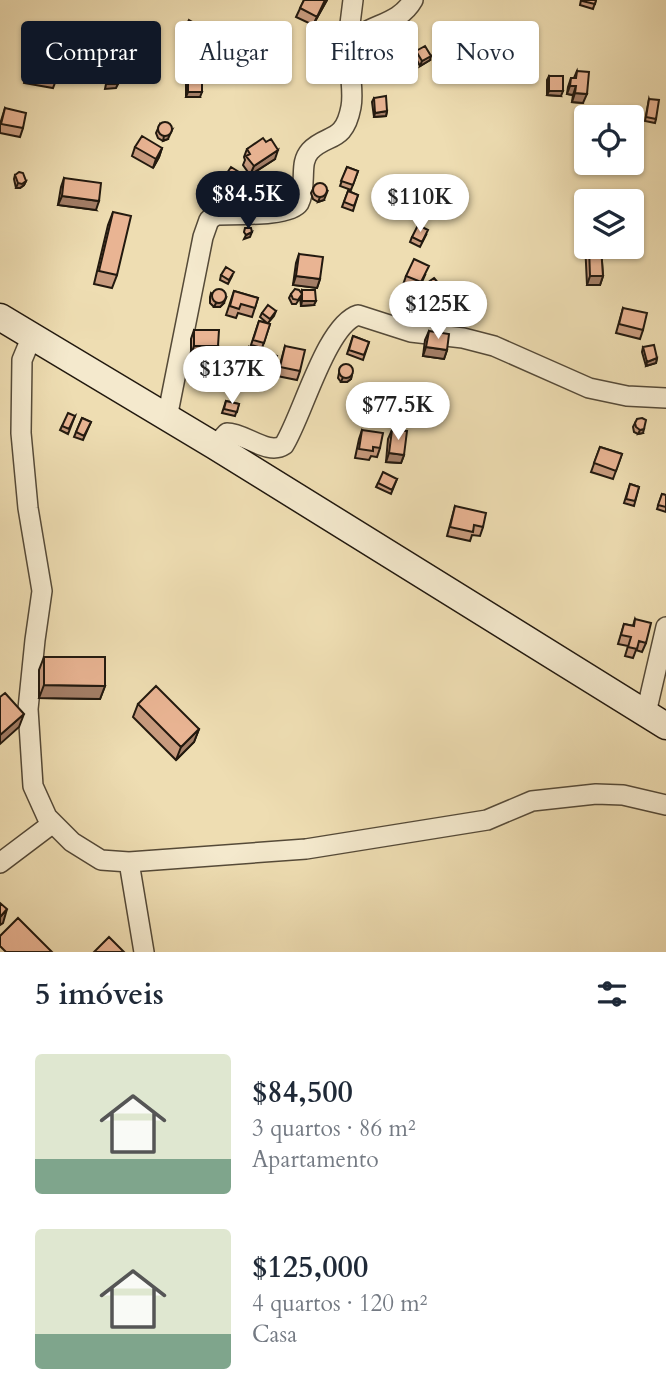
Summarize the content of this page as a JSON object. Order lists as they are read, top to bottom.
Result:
{
  "page": {
    "chip": [
      "Comprar",
      "Alugar",
      "Filtros",
      "Novo"
    ],
    "price": [
      "$84.5K",
      "$110K",
      "$125K",
      "$137K",
      "$77.5K"
    ],
    "heading": "5 imóveis",
    "list": [
      {
        "name": "$84,500",
        "note": "3 quartos · 86 m² · Apartamento"
      },
      {
        "name": "$125,000",
        "note": "4 quartos · 120 m² · Casa"
      }
    ]
  }
}
